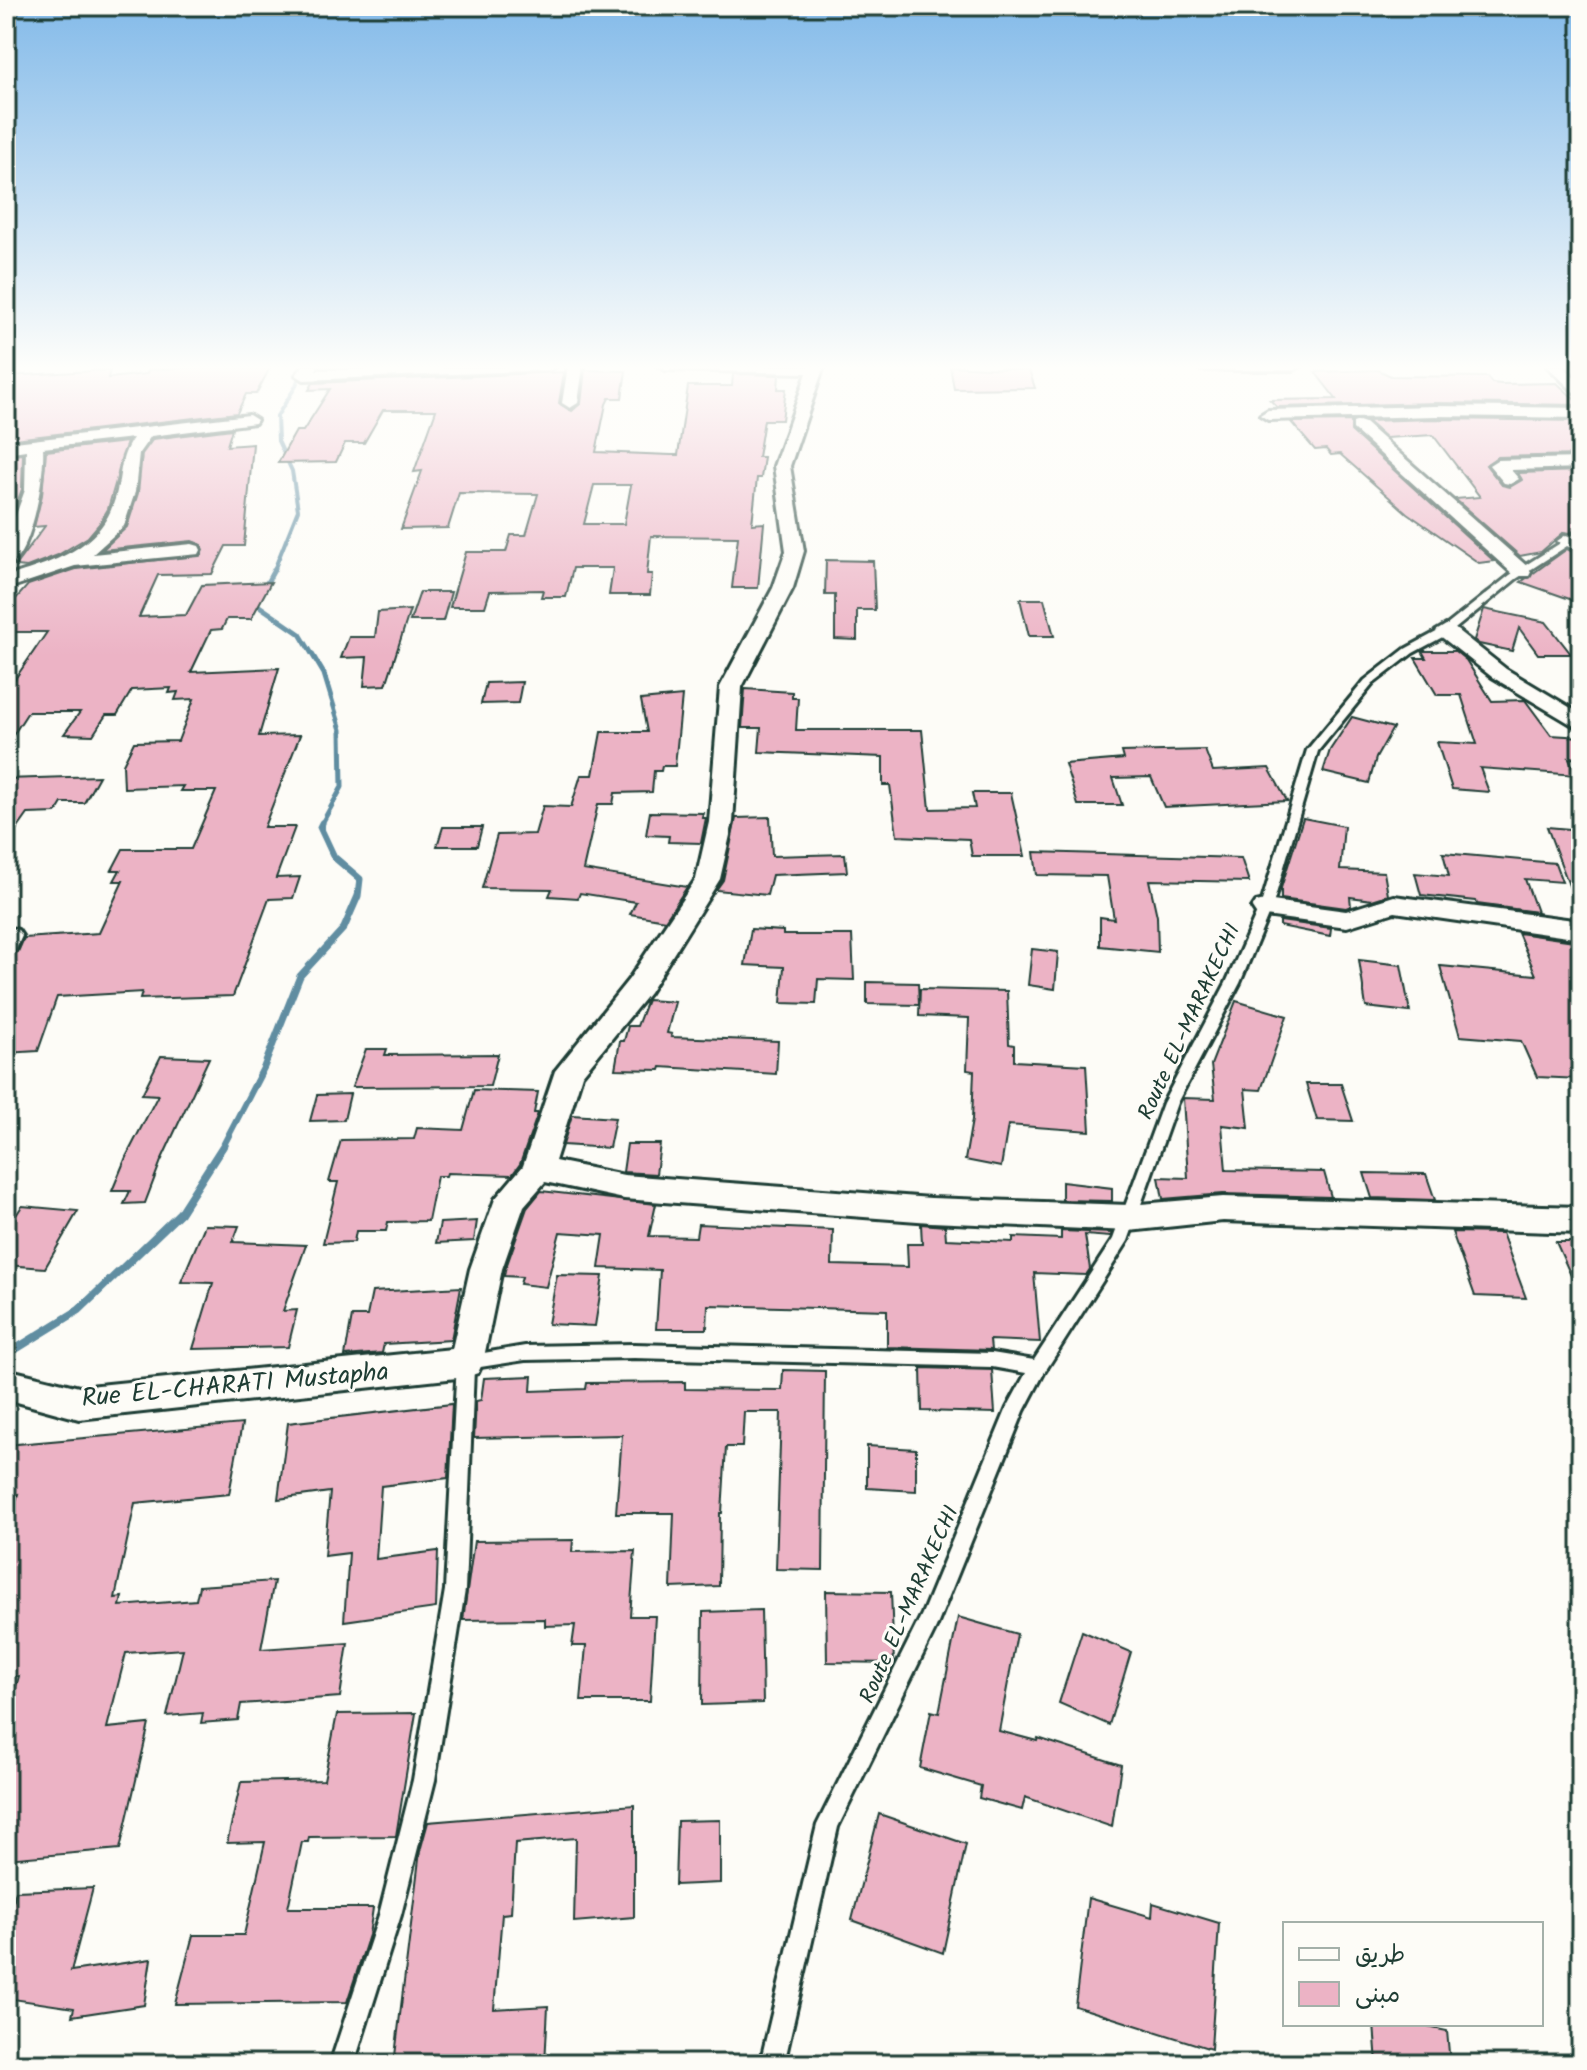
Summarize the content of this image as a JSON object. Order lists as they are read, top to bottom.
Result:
{
  "streets": {
    "street": ["Rue EL-CHARATI Mustapha"],
    "lane": ["Route EL-MARAKECHI"]
  },
  "legend": ["طريق", "مبنى"]
}
